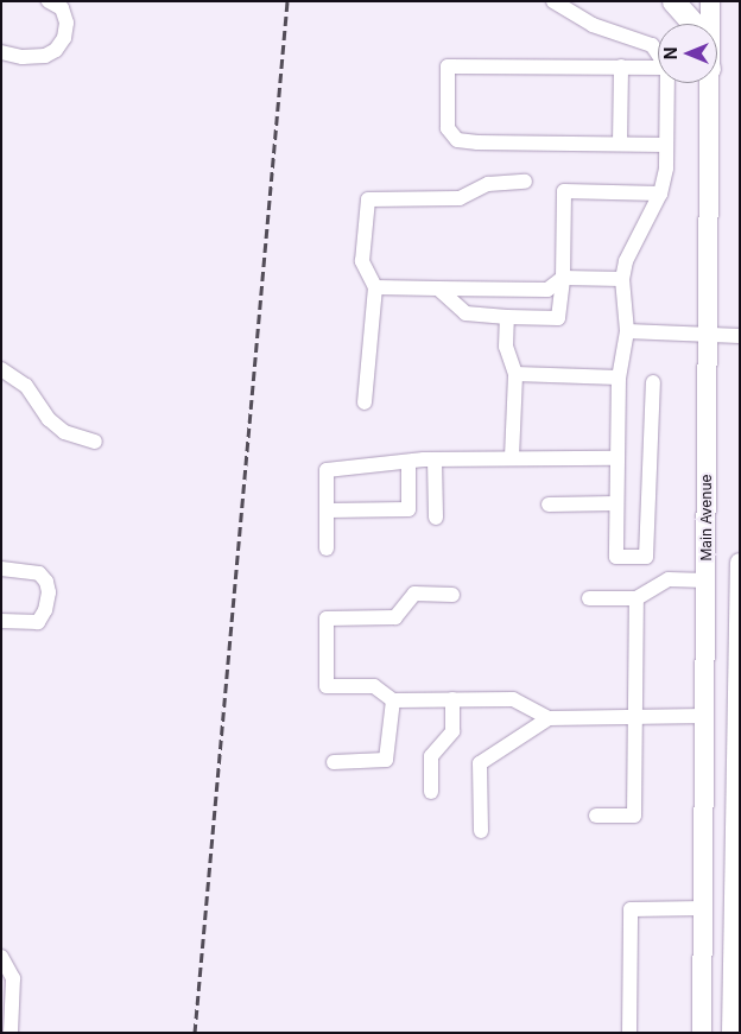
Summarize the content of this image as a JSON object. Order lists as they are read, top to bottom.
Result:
{
  "streets": {
    "main road": ["Main Avenue"]
  },
  "north": "left"
}
